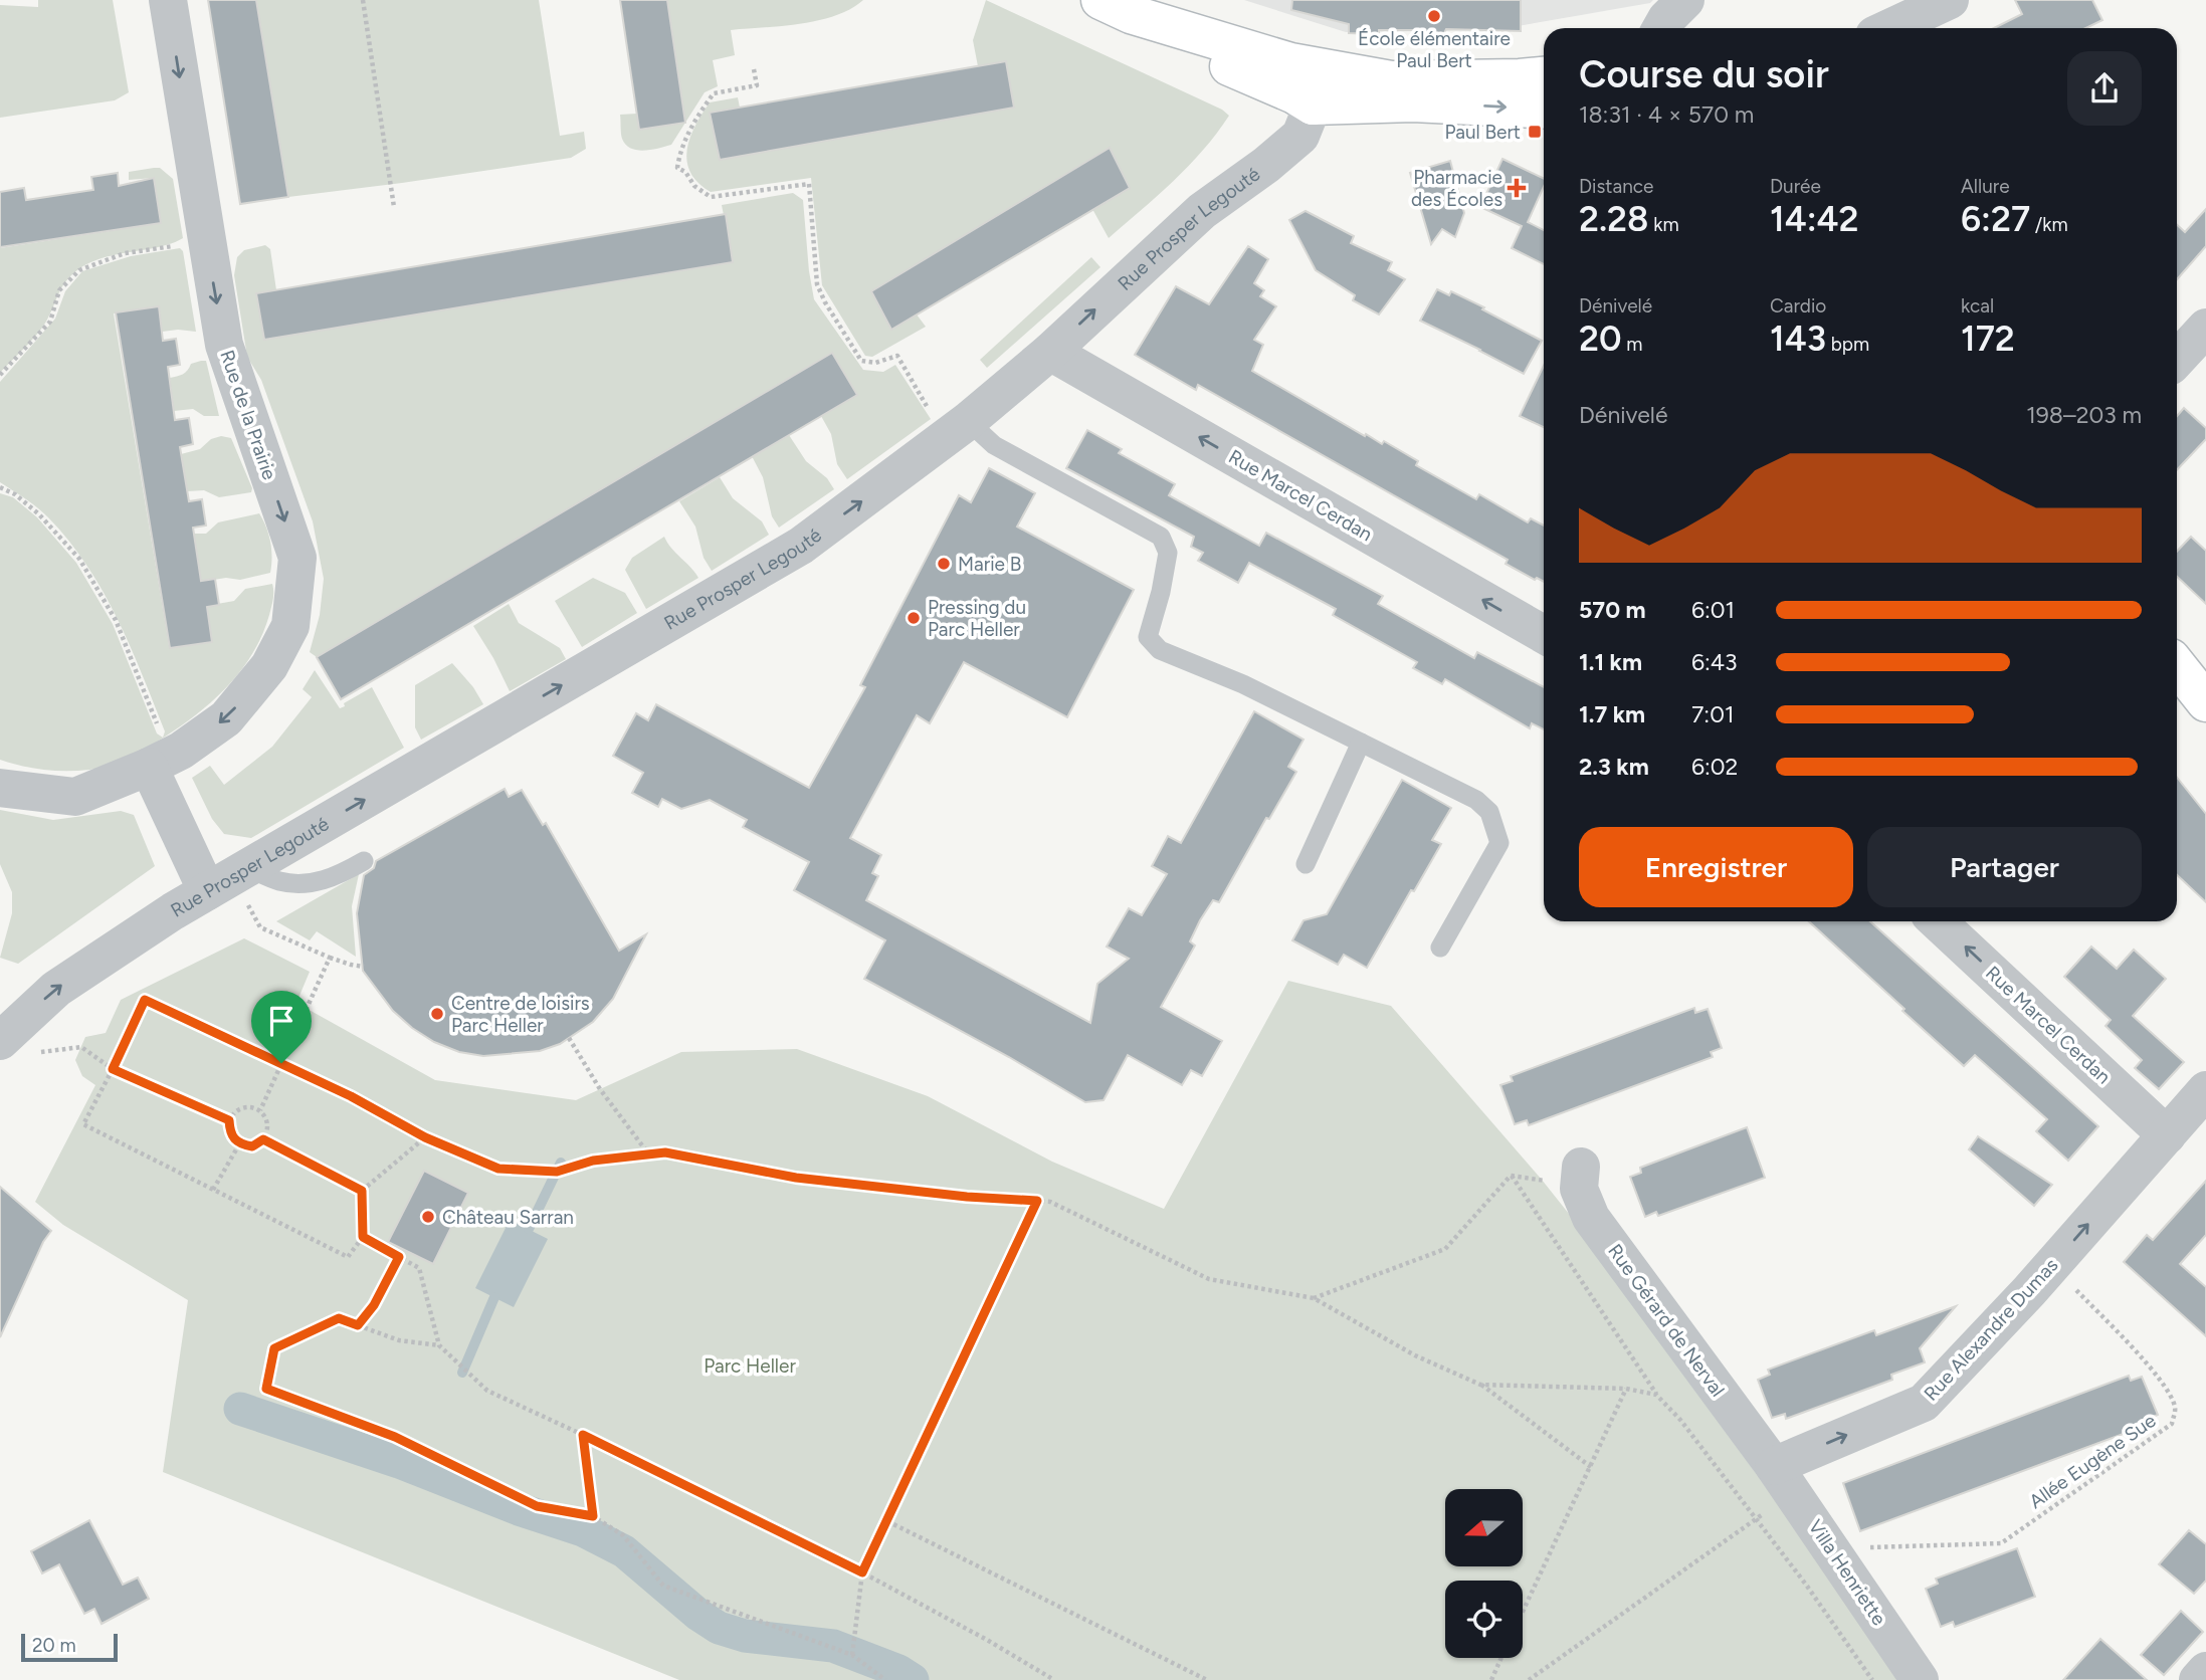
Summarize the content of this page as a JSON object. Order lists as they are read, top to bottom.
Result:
{
  "streets": {
    "street": [
      "Rue Prosper Legouté",
      "Rue de la Prairie",
      "Rue Marcel Cerdan",
      "Rue Gérard de Nerval",
      "Rue Alexandre Dumas",
      "Villa Henriette"
    ],
    "path": ["Allée Eugène Sue"]
  },
  "crossings": [
    ["Rue Prosper Legouté", "Rue Marcel Cerdan"],
    ["Rue Marcel Cerdan", "Rue Alexandre Dumas"],
    ["Rue Gérard de Nerval", "Rue Alexandre Dumas"],
    ["Rue Gérard de Nerval", "Villa Henriette"],
    ["Rue Alexandre Dumas", "Allée Eugène Sue"],
    ["Rue Alexandre Dumas", "Villa Henriette"],
    ["Allée Eugène Sue", "Villa Henriette"]
  ],
  "one_way": [
    "Rue Prosper Legouté",
    "Rue de la Prairie",
    "Rue Marcel Cerdan",
    "Rue Alexandre Dumas"
  ],
  "parks": ["Parc Heller"],
  "places": {
    "other": [
      "École élémentaire Paul Bert",
      "Marie B",
      "Pressing du Parc Heller",
      "Centre de loisirs Parc Heller",
      "Château Sarran"
    ],
    "transit": ["Paul Bert"],
    "health": ["Pharmacie des Écoles"]
  },
  "scale_bar": "20 m",
  "north": "left",
  "page": {
    "heading": ["Course du soir", "18:31 · 4 × 570 m"],
    "stats": [
      ["Distance", "2.28 km"],
      ["Durée", "14:42"],
      ["Allure", "6:27 /km"],
      ["Dénivelé", "20 m"],
      ["Cardio", "143 bpm"],
      ["kcal", "172"]
    ],
    "chart": ["Dénivelé", "198–203 m"],
    "list": [
      {
        "name": "570 m",
        "note": "6:01"
      },
      {
        "name": "1.1 km",
        "note": "6:43"
      },
      {
        "name": "1.7 km",
        "note": "7:01"
      },
      {
        "name": "2.3 km",
        "note": "6:02"
      }
    ],
    "buttons": ["Enregistrer", "Partager"],
    "scale": "20 m"
  }
}
